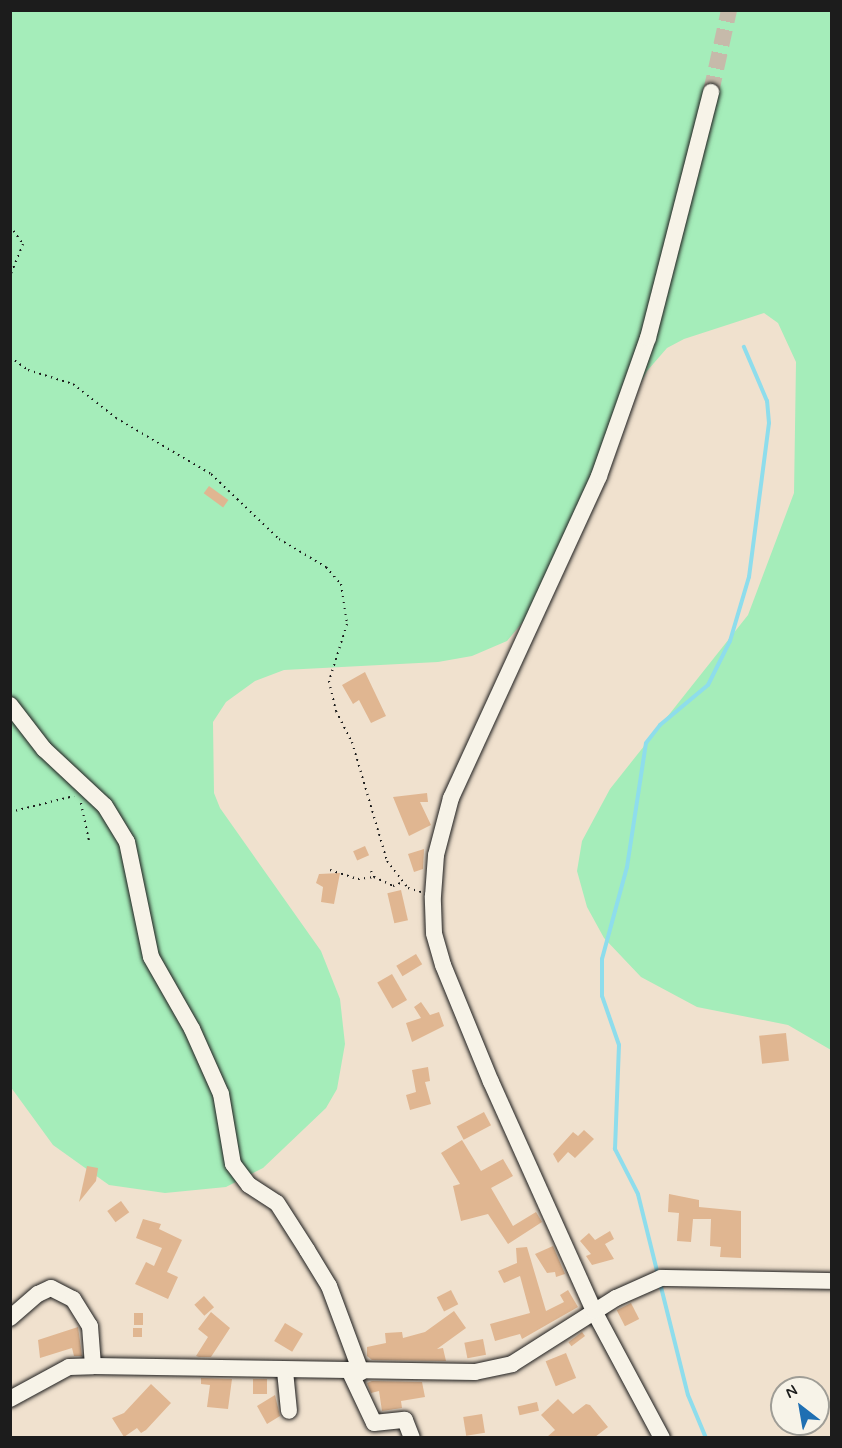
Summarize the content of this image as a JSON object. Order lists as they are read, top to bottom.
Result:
{
  "north": "top left"
}
